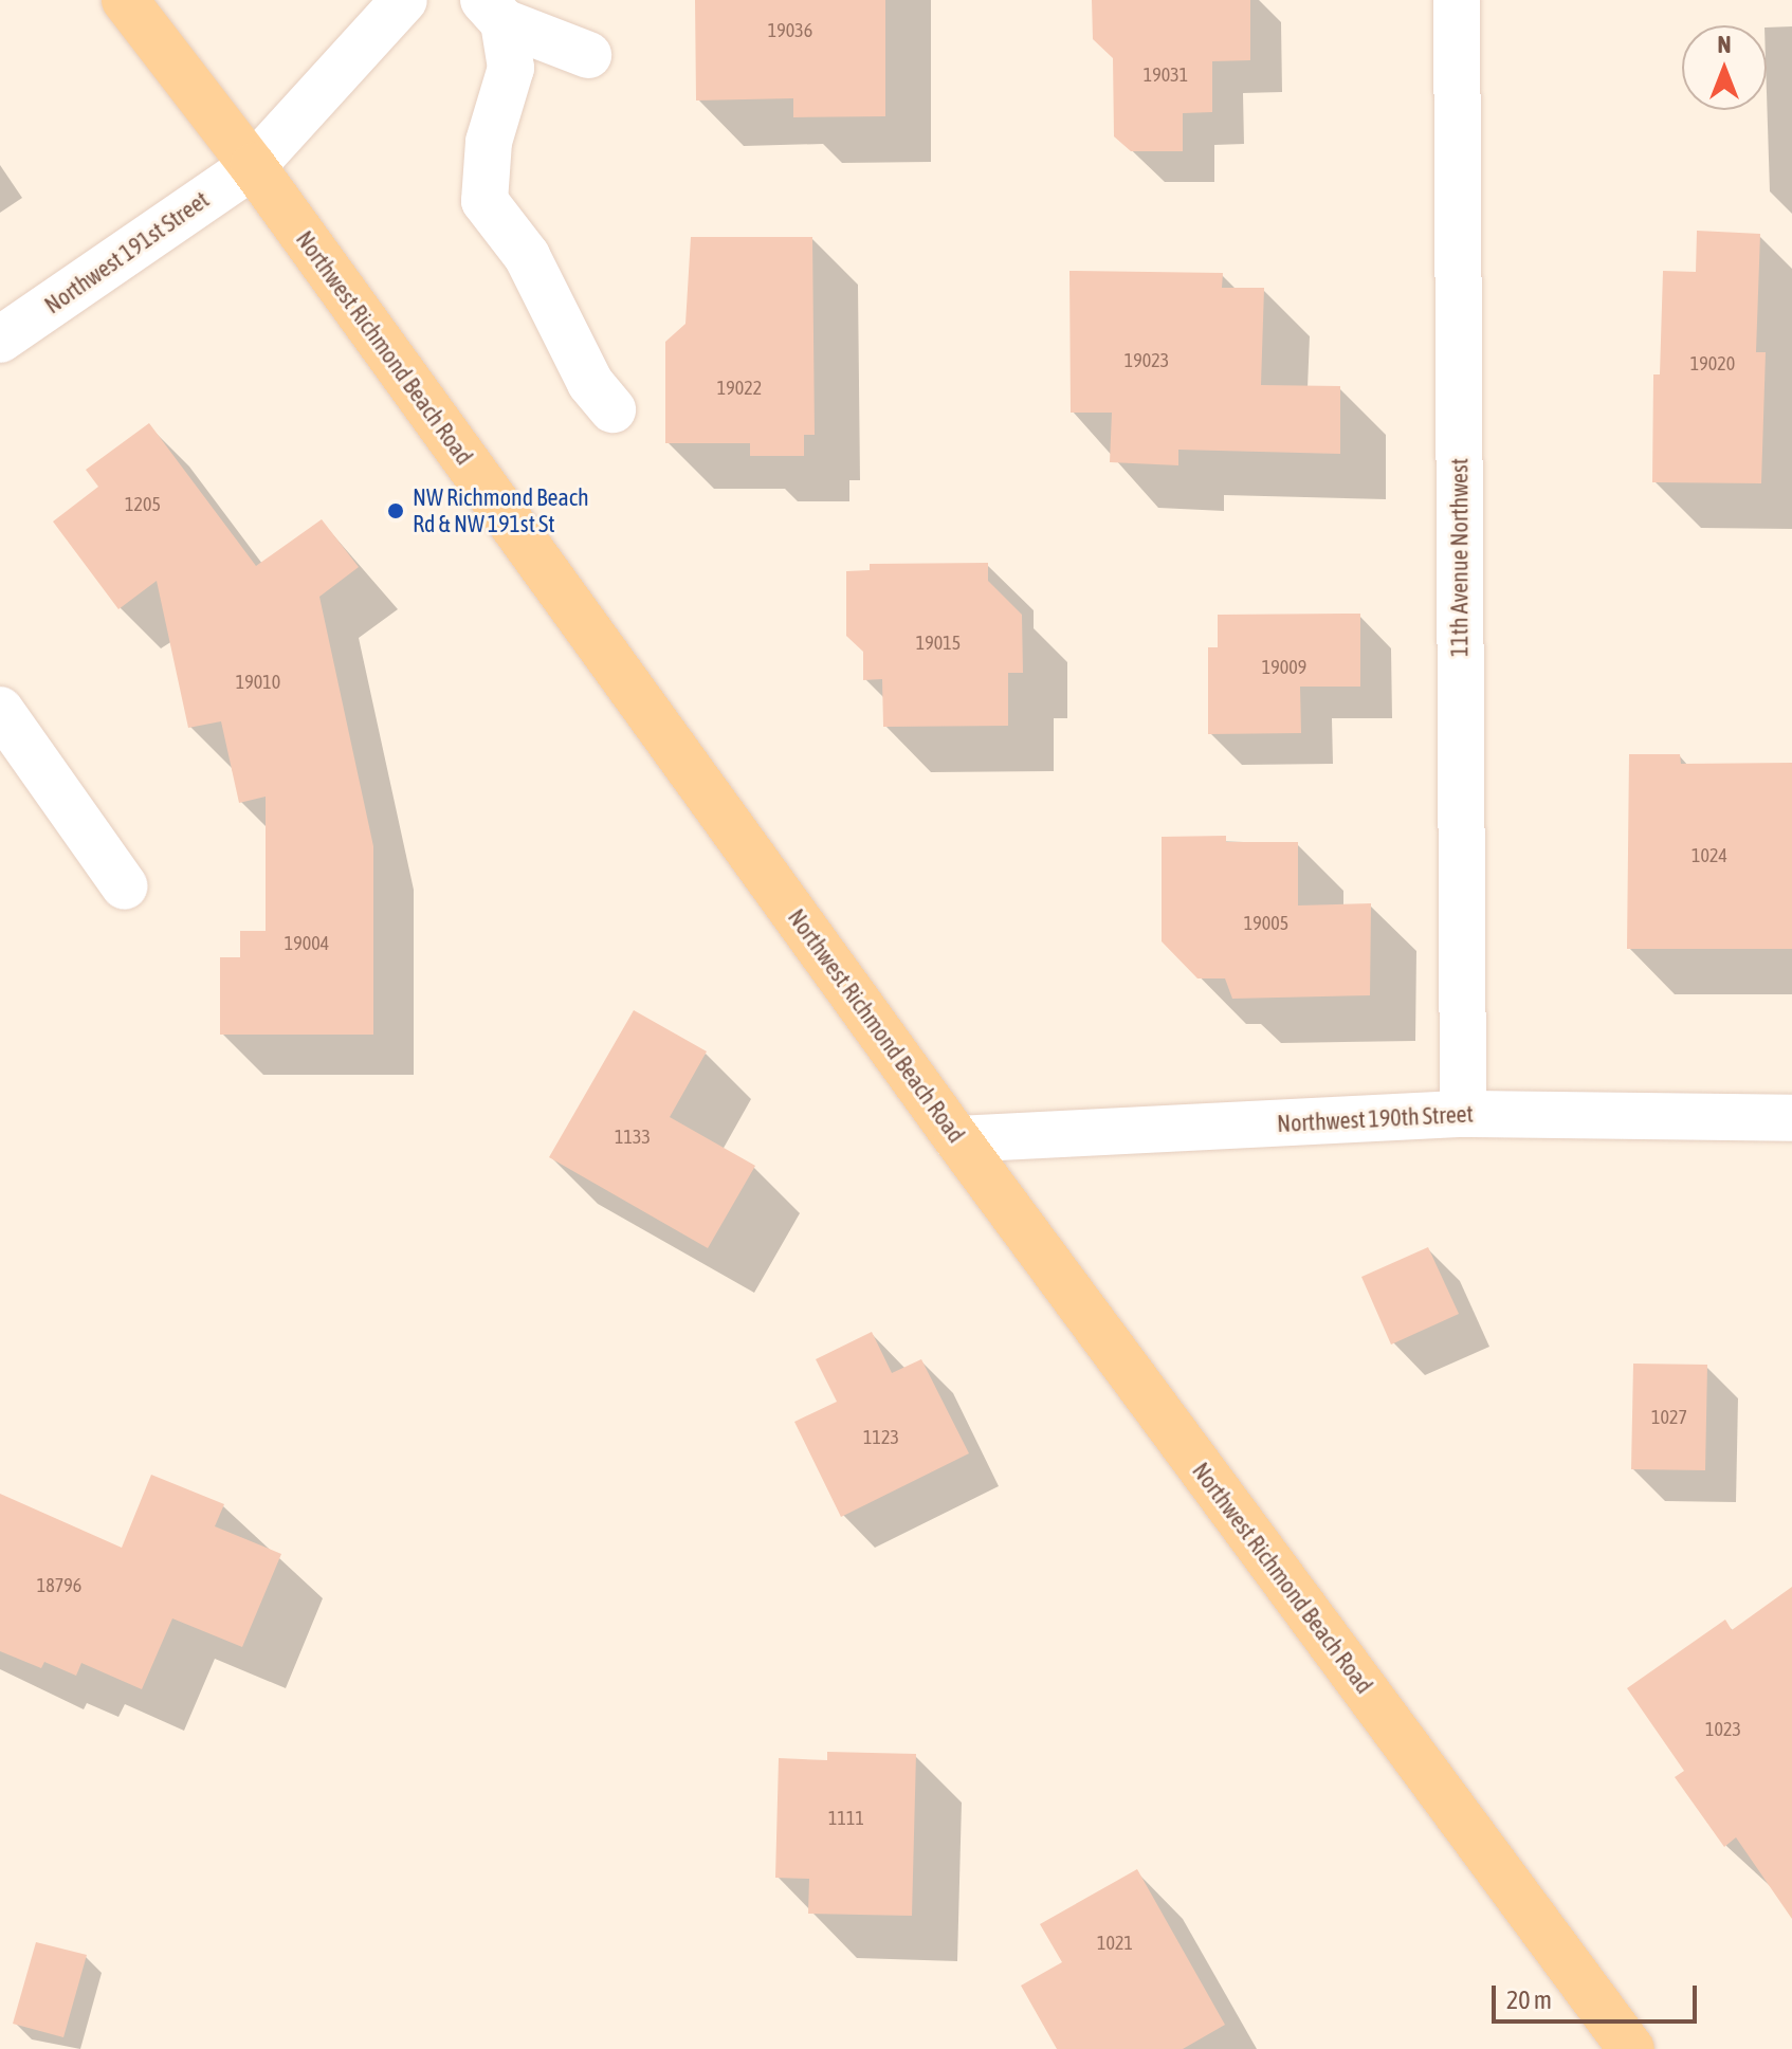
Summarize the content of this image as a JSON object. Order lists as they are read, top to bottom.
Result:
{
  "streets": {
    "main road": ["Northwest Richmond Beach Road"],
    "street": ["Northwest 191st Street", "11th Avenue Northwest", "Northwest 190th Street"]
  },
  "crossings": [
    ["Northwest 191st Street", "Northwest Richmond Beach Road"],
    ["Northwest Richmond Beach Road", "Northwest 190th Street"],
    ["11th Avenue Northwest", "Northwest 190th Street"]
  ],
  "places": ["NW Richmond Beach Rd & NW 191st St"],
  "house_numbers": [
    "19036",
    "19031",
    "19023",
    "19020",
    "19022",
    "1205",
    "19015",
    "19009",
    "19010",
    "1024",
    "19005",
    "19004",
    "1133",
    "1027",
    "1123",
    "18796",
    "1023",
    "1111",
    "1021"
  ],
  "scale_bar": "20 m",
  "north": "top"
}
